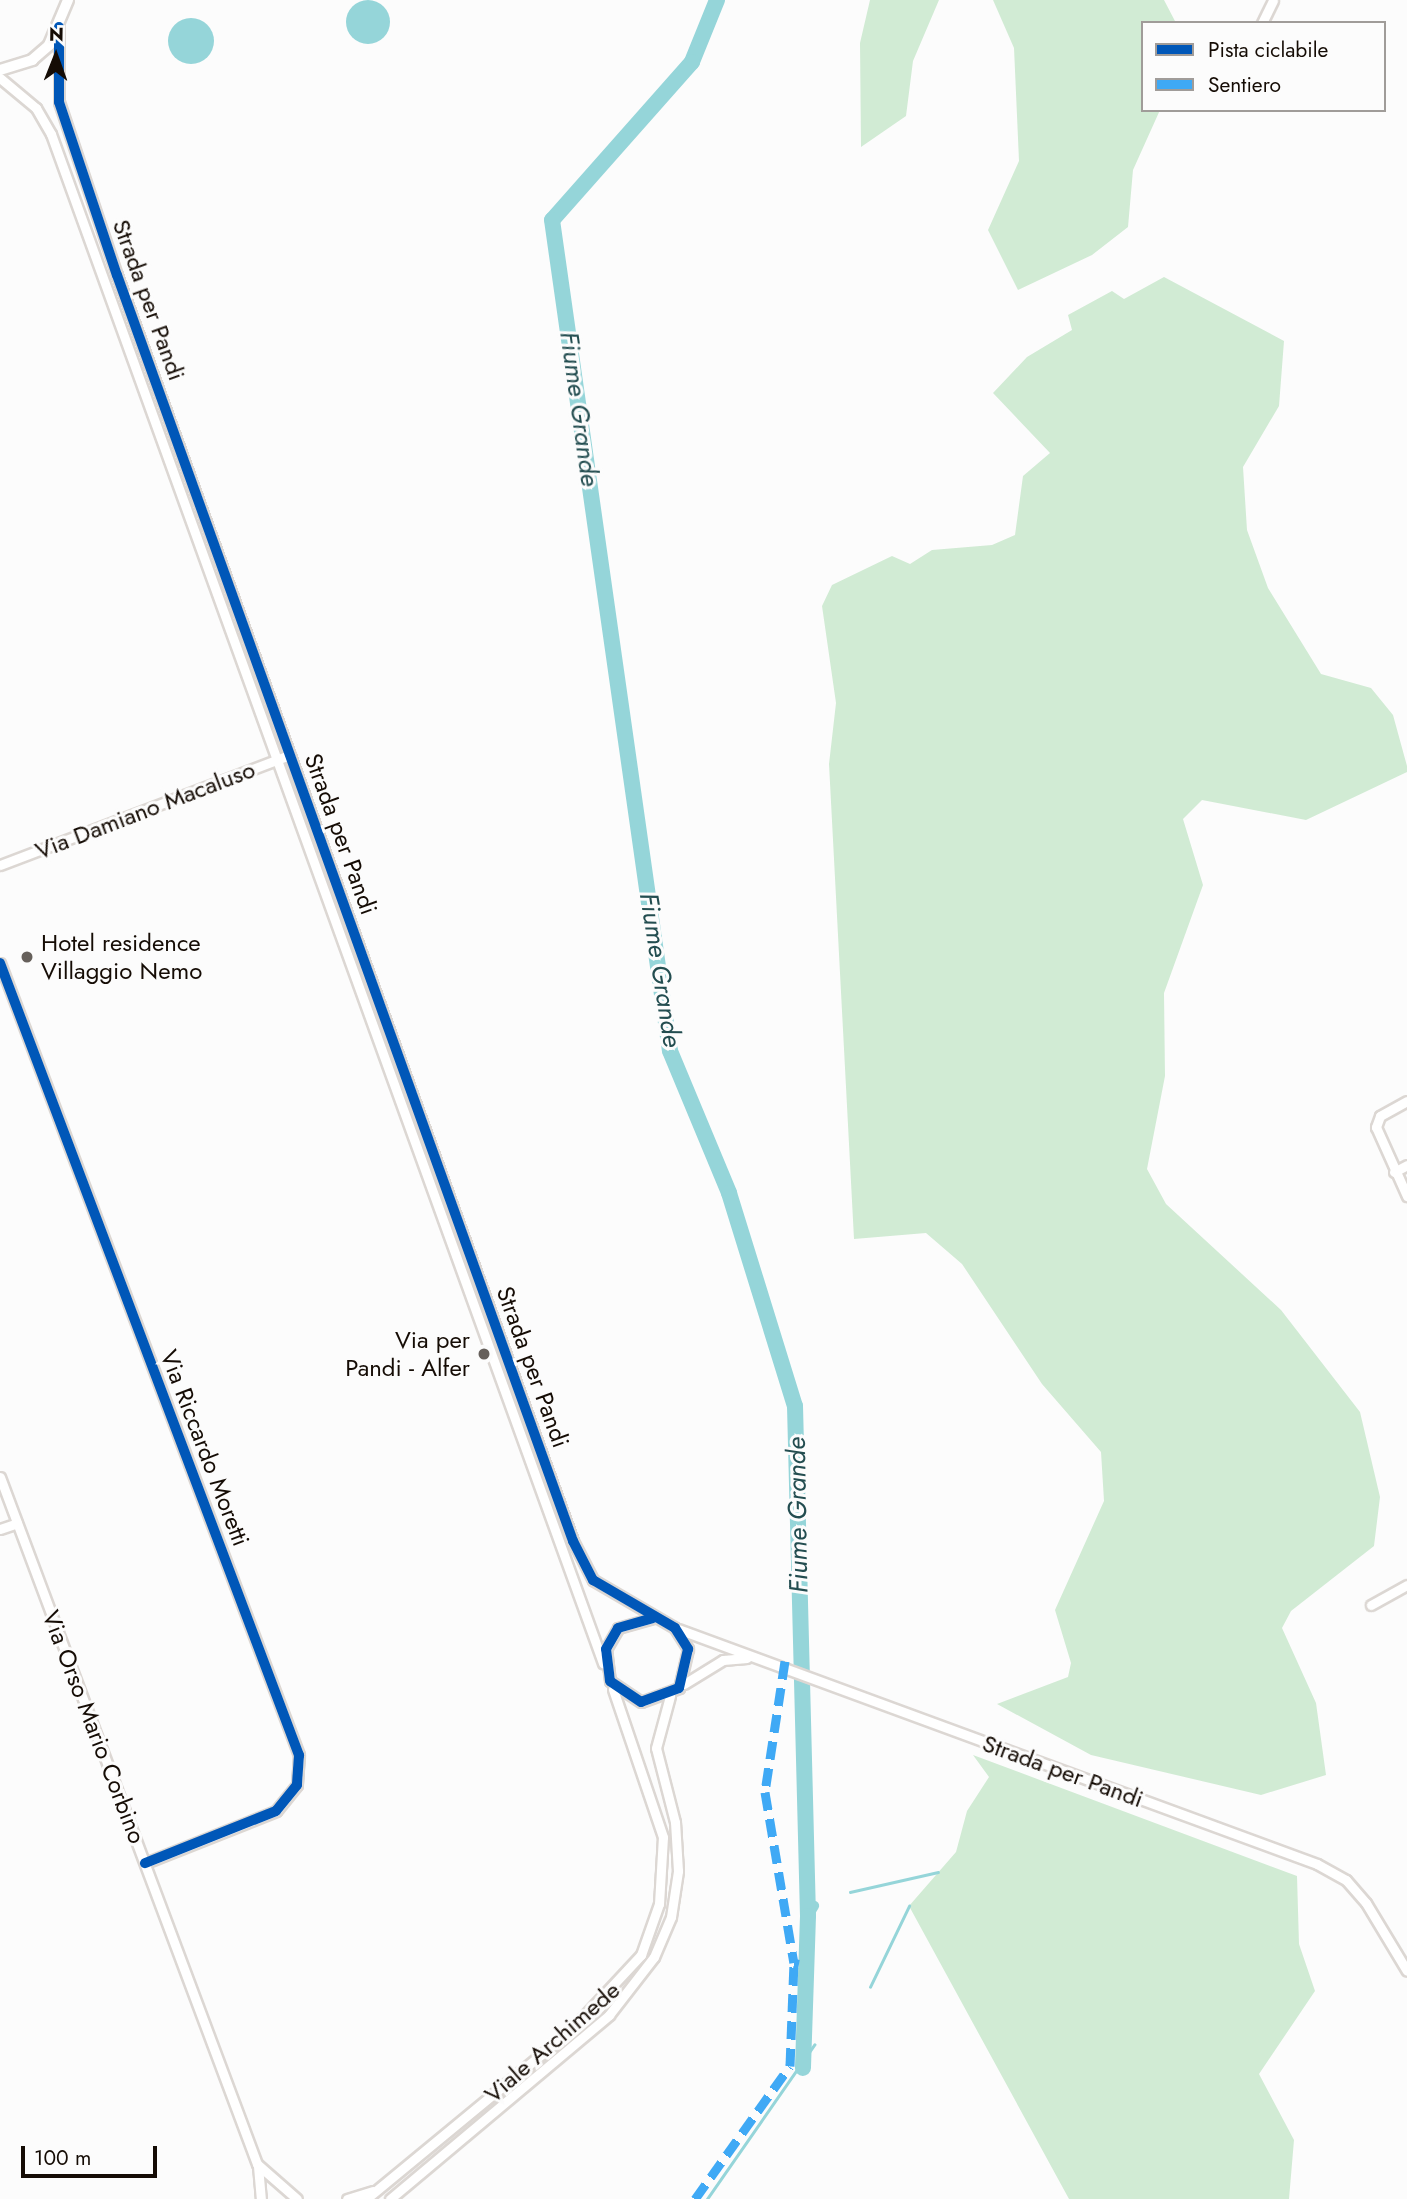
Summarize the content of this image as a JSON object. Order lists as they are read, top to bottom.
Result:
{
  "streets": {
    "street": [
      "Strada per Pandi",
      "Via Damiano Macaluso",
      "Via Riccardo Moretti",
      "Via Orso Mario Corbino",
      "Viale Archimede"
    ]
  },
  "crossings": [
    ["Strada per Pandi", "Via Damiano Macaluso"],
    ["Strada per Pandi", "Viale Archimede"],
    ["Via Riccardo Moretti", "Via Orso Mario Corbino"]
  ],
  "water": ["Fiume Grande"],
  "places": ["Hotel residence Villaggio Nemo", "Via per Pandi - Alfer"],
  "legend": ["Pista ciclabile", "Sentiero"],
  "scale_bar": "100 m",
  "north": "top"
}
